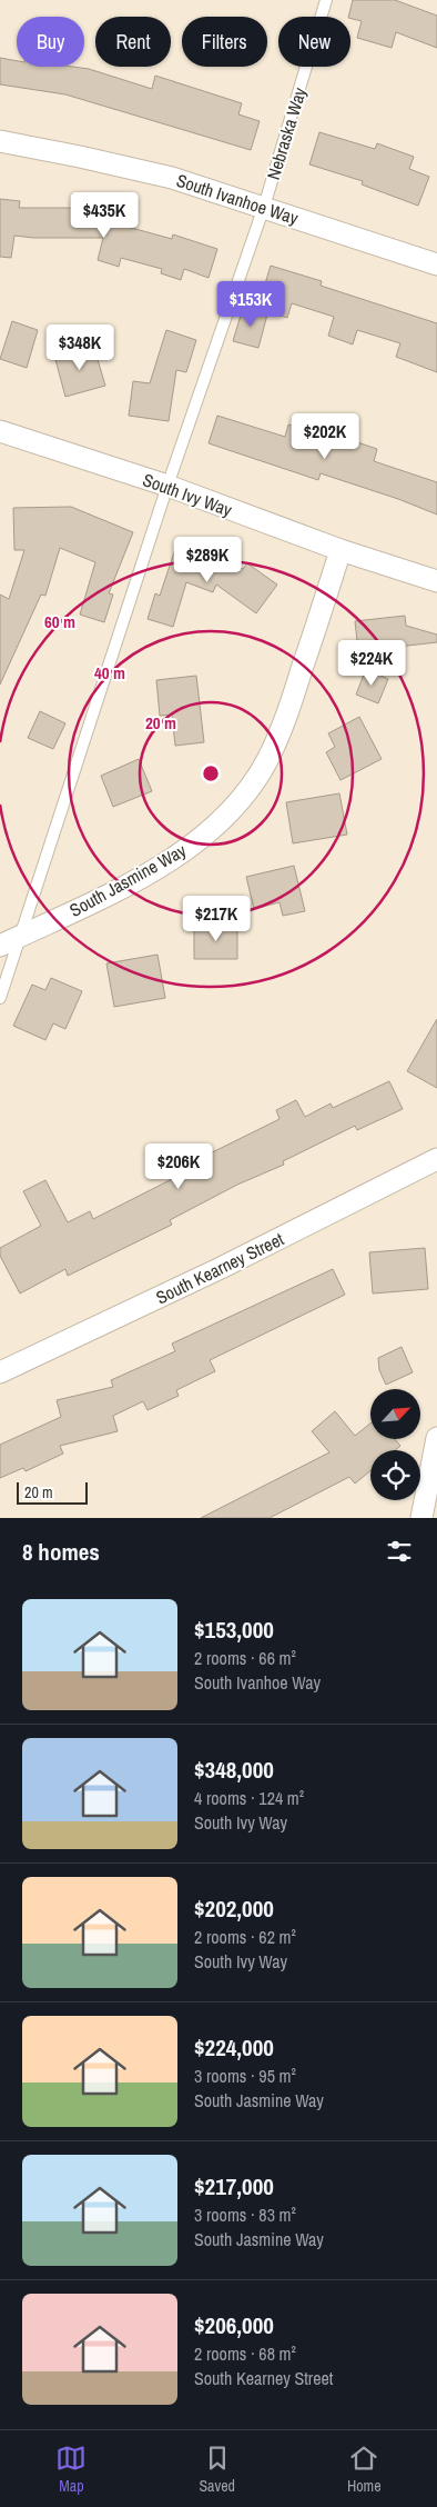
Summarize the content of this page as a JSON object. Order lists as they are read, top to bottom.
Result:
{
  "streets": {
    "street": [
      "South Ivanhoe Way",
      "South Ivy Way",
      "South Jasmine Way",
      "South Kearney Street"
    ],
    "lane": ["Nebraska Way"]
  },
  "crossings": [
    ["Nebraska Way", "South Ivanhoe Way"],
    ["Nebraska Way", "South Ivy Way"],
    ["Nebraska Way", "South Jasmine Way"],
    ["South Ivy Way", "South Jasmine Way"]
  ],
  "scale_bar": "20 m",
  "north": "top right",
  "page": {
    "chip": [
      "Buy",
      "Rent",
      "Filters",
      "New"
    ],
    "price": [
      "$435K",
      "$153K",
      "$348K",
      "$202K",
      "$289K",
      "$224K",
      "$217K",
      "$206K"
    ],
    "scale": "20 m",
    "heading": "8 homes",
    "list": [
      {
        "name": "$153,000",
        "note": "2 rooms · 66 m² · South Ivanhoe Way"
      },
      {
        "name": "$348,000",
        "note": "4 rooms · 124 m² · South Ivy Way"
      },
      {
        "name": "$202,000",
        "note": "2 rooms · 62 m² · South Ivy Way"
      },
      {
        "name": "$224,000",
        "note": "3 rooms · 95 m² · South Jasmine Way"
      },
      {
        "name": "$217,000",
        "note": "3 rooms · 83 m² · South Jasmine Way"
      },
      {
        "name": "$206,000",
        "note": "2 rooms · 68 m² · South Kearney Street"
      }
    ],
    "tabs": ["Map", "Saved", "Home"]
  },
  "rings": ["60 m", "40 m", "20 m"]
}
